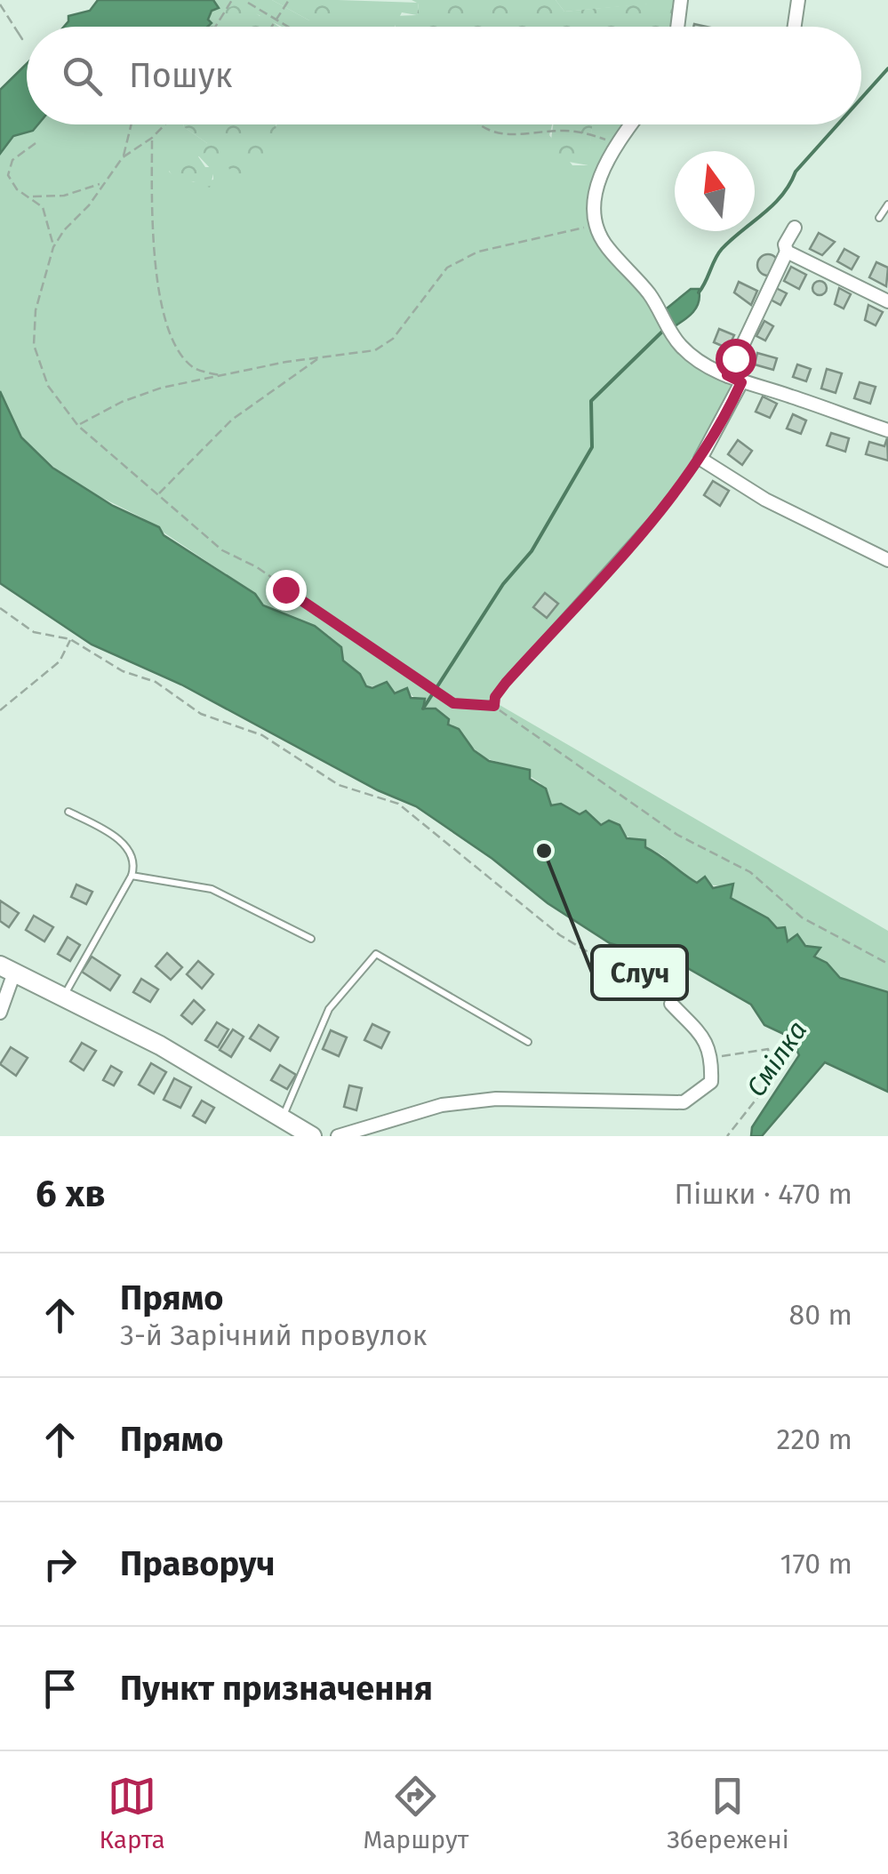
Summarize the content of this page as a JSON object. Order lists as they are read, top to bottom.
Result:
{
  "water": ["Смілка"],
  "places": ["Случ"],
  "north": "top",
  "page": {
    "search": "Пошук",
    "heading": ["6 хв", "Пішки · 470 m"],
    "list": [
      ["Прямо", "3-й Зарічний провулок", "80 m"],
      ["Прямо", "220 m"],
      ["Праворуч", "170 m"],
      "Пункт призначення"
    ],
    "nav": ["Карта", "Маршрут", "Збережені"]
  }
}
